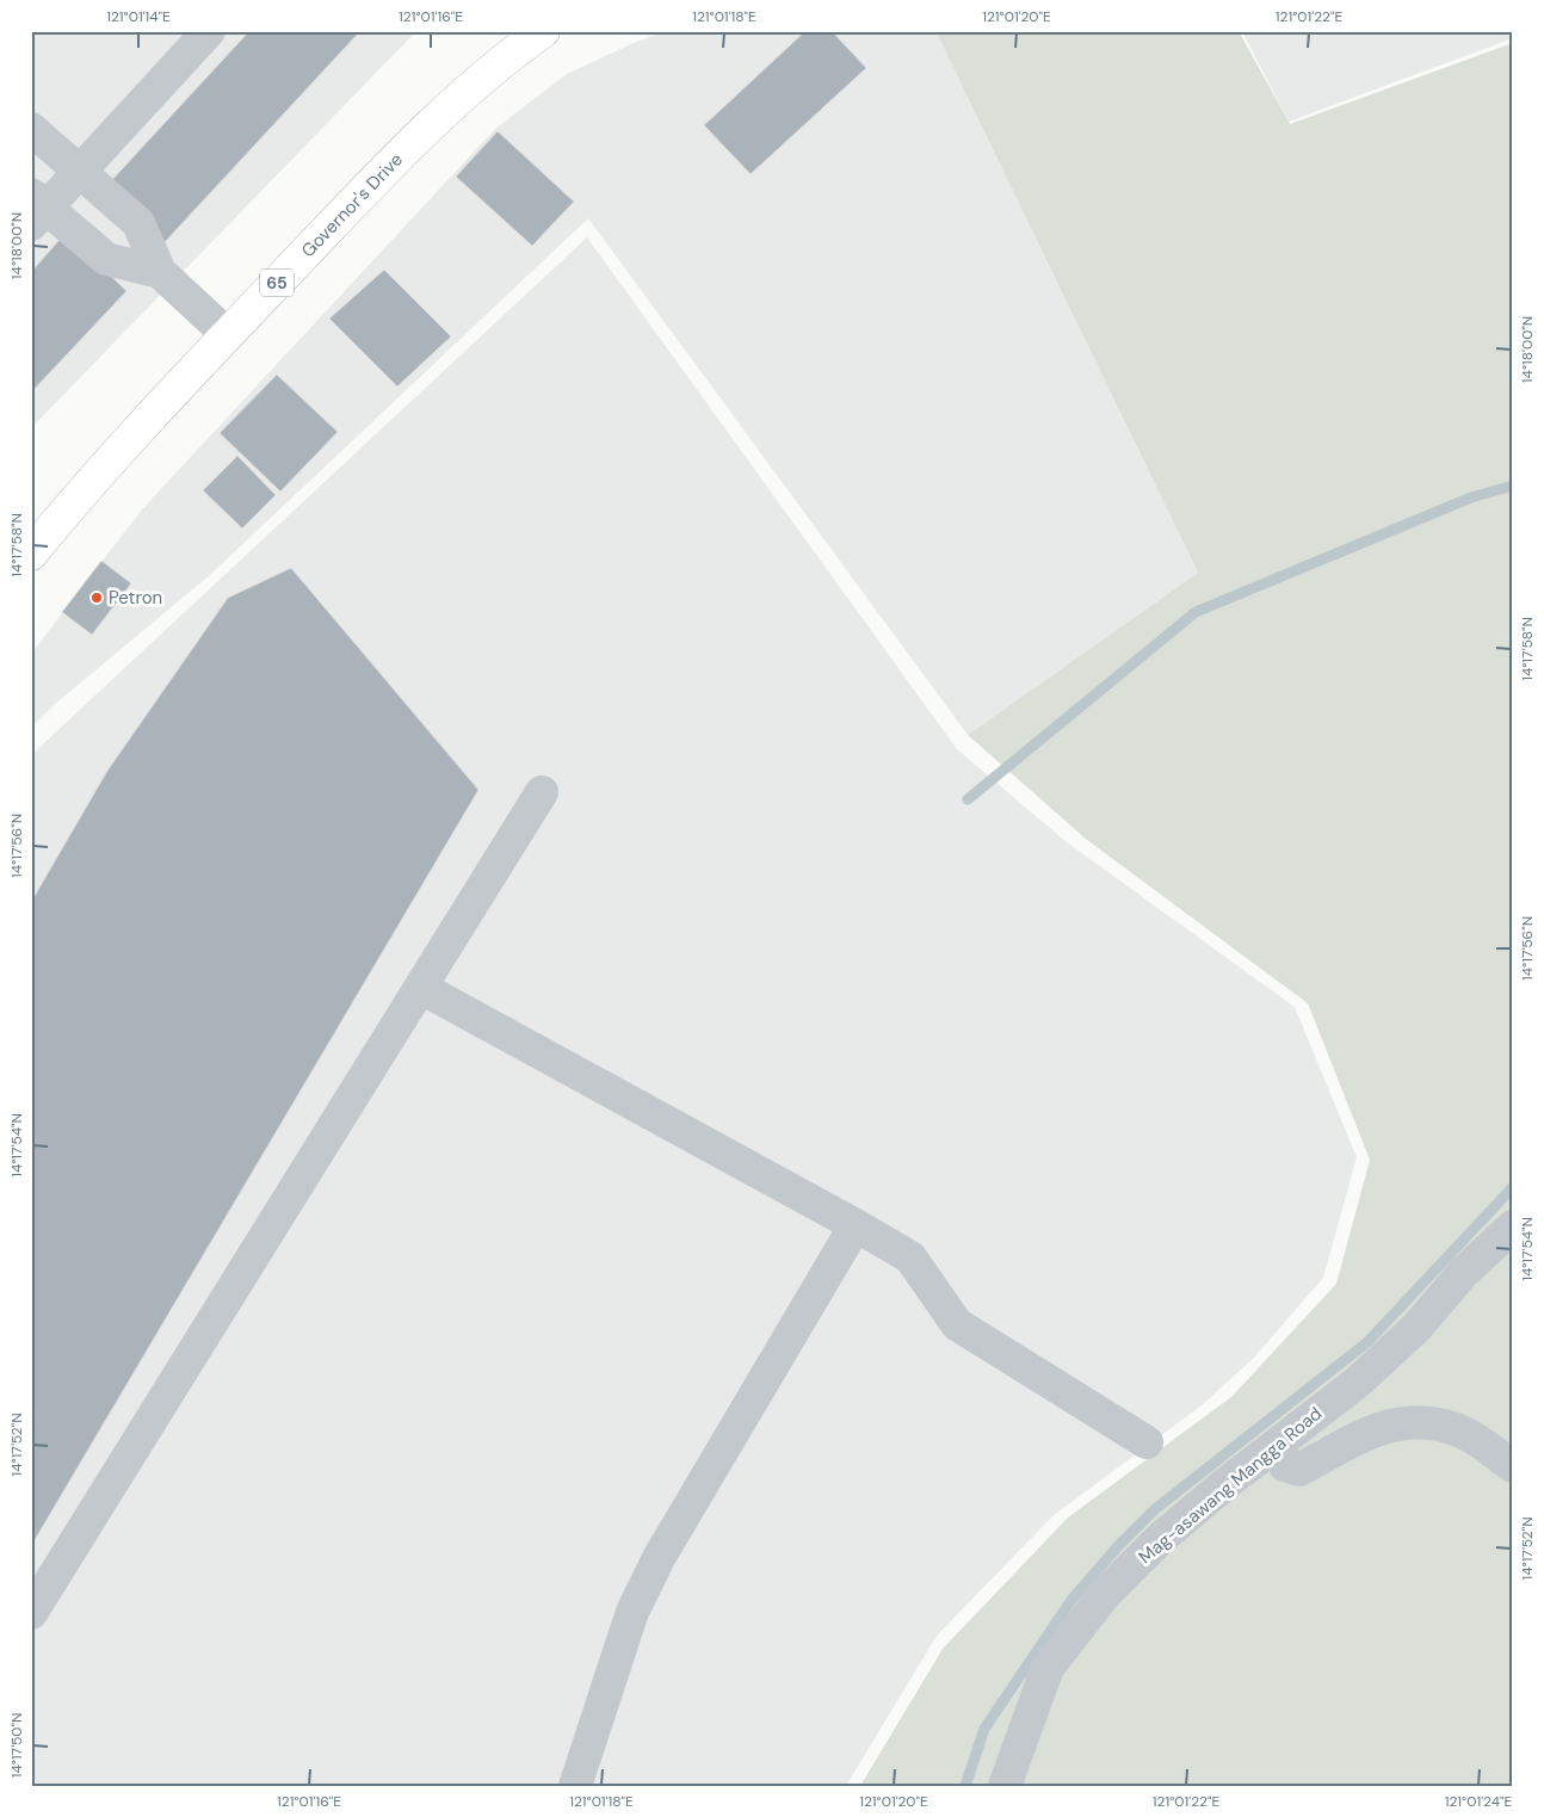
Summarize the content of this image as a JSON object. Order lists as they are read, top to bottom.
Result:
{
  "streets": {
    "highway": ["Governor's Drive", "65"],
    "street": ["Mag-asawang Mangga Road"]
  },
  "places": ["Petron"],
  "coordinates": [
    "121°01'14\"E",
    "121°01'16\"E",
    "121°01'18\"E",
    "121°01'20\"E",
    "121°01'22\"E",
    "14°18'00\"N",
    "14°17'58\"N",
    "14°17'56\"N",
    "14°17'54\"N",
    "14°17'52\"N",
    "14°17'50\"N",
    "121°01'24\"E"
  ]
}
